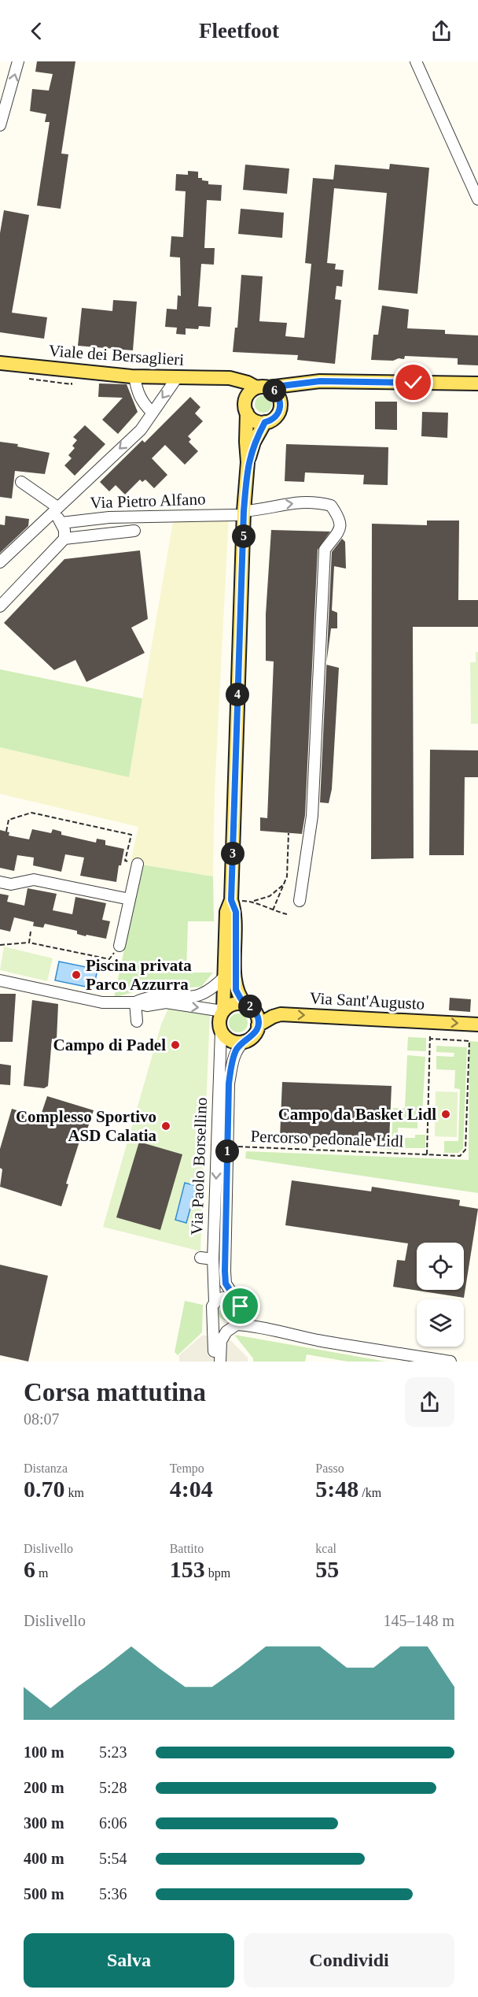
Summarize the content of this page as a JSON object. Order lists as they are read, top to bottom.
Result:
{
  "streets": {
    "main road": ["Viale dei Bersaglieri", "Via Sant'Augusto"],
    "street": ["Via Pietro Alfano", "Via Paolo Borsellino"],
    "path": ["Percorso pedonale Lidl"]
  },
  "crossings": [
    ["Via Sant'Augusto", "Percorso pedonale Lidl"],
    ["Via Sant'Augusto", "Via Paolo Borsellino"],
    ["Percorso pedonale Lidl", "Via Paolo Borsellino"]
  ],
  "one_way": ["Via Sant'Augusto"],
  "places": [
    "Piscina privata Parco Azzurra",
    "Campo di Padel",
    "Campo da Basket Lidl",
    "Complesso Sportivo ASD Calatia"
  ],
  "page": {
    "header": "Fleetfoot",
    "pins": [
      "6",
      "5",
      "4",
      "3",
      "2",
      "1"
    ],
    "heading": ["Corsa mattutina", "08:07"],
    "stats": [
      ["Distanza", "0.70 km"],
      ["Tempo", "4:04"],
      ["Passo", "5:48 /km"],
      ["Dislivello", "6 m"],
      ["Battito", "153 bpm"],
      ["kcal", "55"]
    ],
    "chart": ["Dislivello", "145–148 m"],
    "list": [
      {
        "name": "100 m",
        "note": "5:23"
      },
      {
        "name": "200 m",
        "note": "5:28"
      },
      {
        "name": "300 m",
        "note": "6:06"
      },
      {
        "name": "400 m",
        "note": "5:54"
      },
      {
        "name": "500 m",
        "note": "5:36"
      }
    ],
    "buttons": ["Salva", "Condividi"]
  }
}
